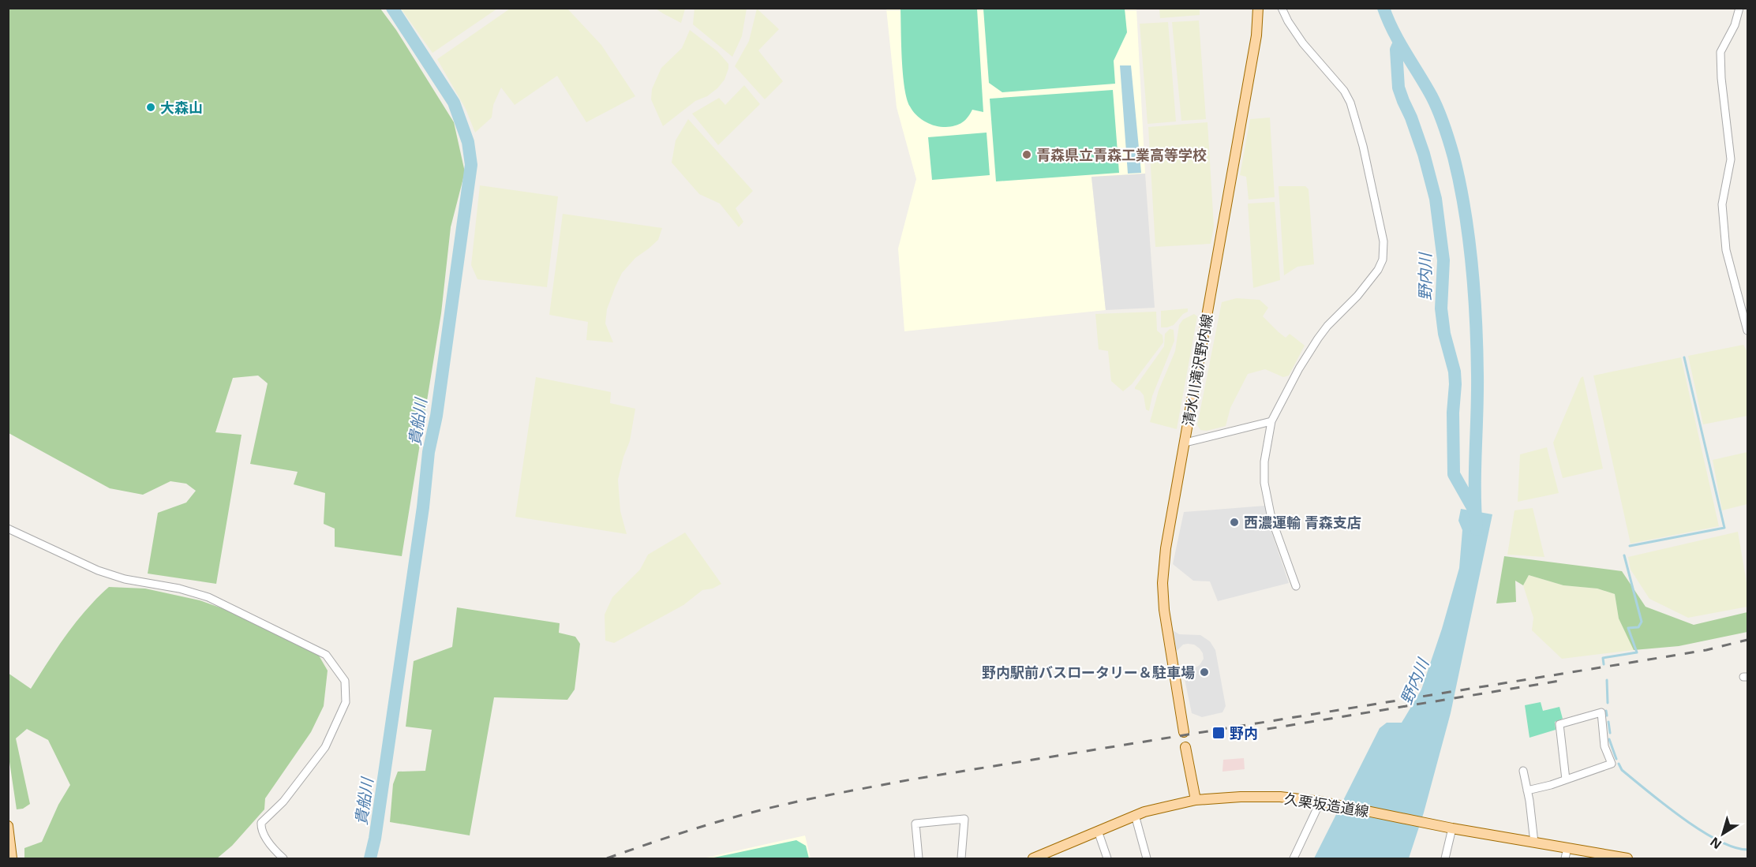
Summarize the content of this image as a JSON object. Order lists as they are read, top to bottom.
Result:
{
  "streets": {
    "main road": ["清水川滝沢野内線", "久栗坂造道線"]
  },
  "water": ["野内川", "貴船川"],
  "places": {
    "other": [
      "大森山",
      "青森県立青森工業高等学校",
      "西濃運輸 青森支店",
      "野内駅前バスロータリー＆駐車場"
    ],
    "transit": ["野内"]
  },
  "north": "bottom left"
}
